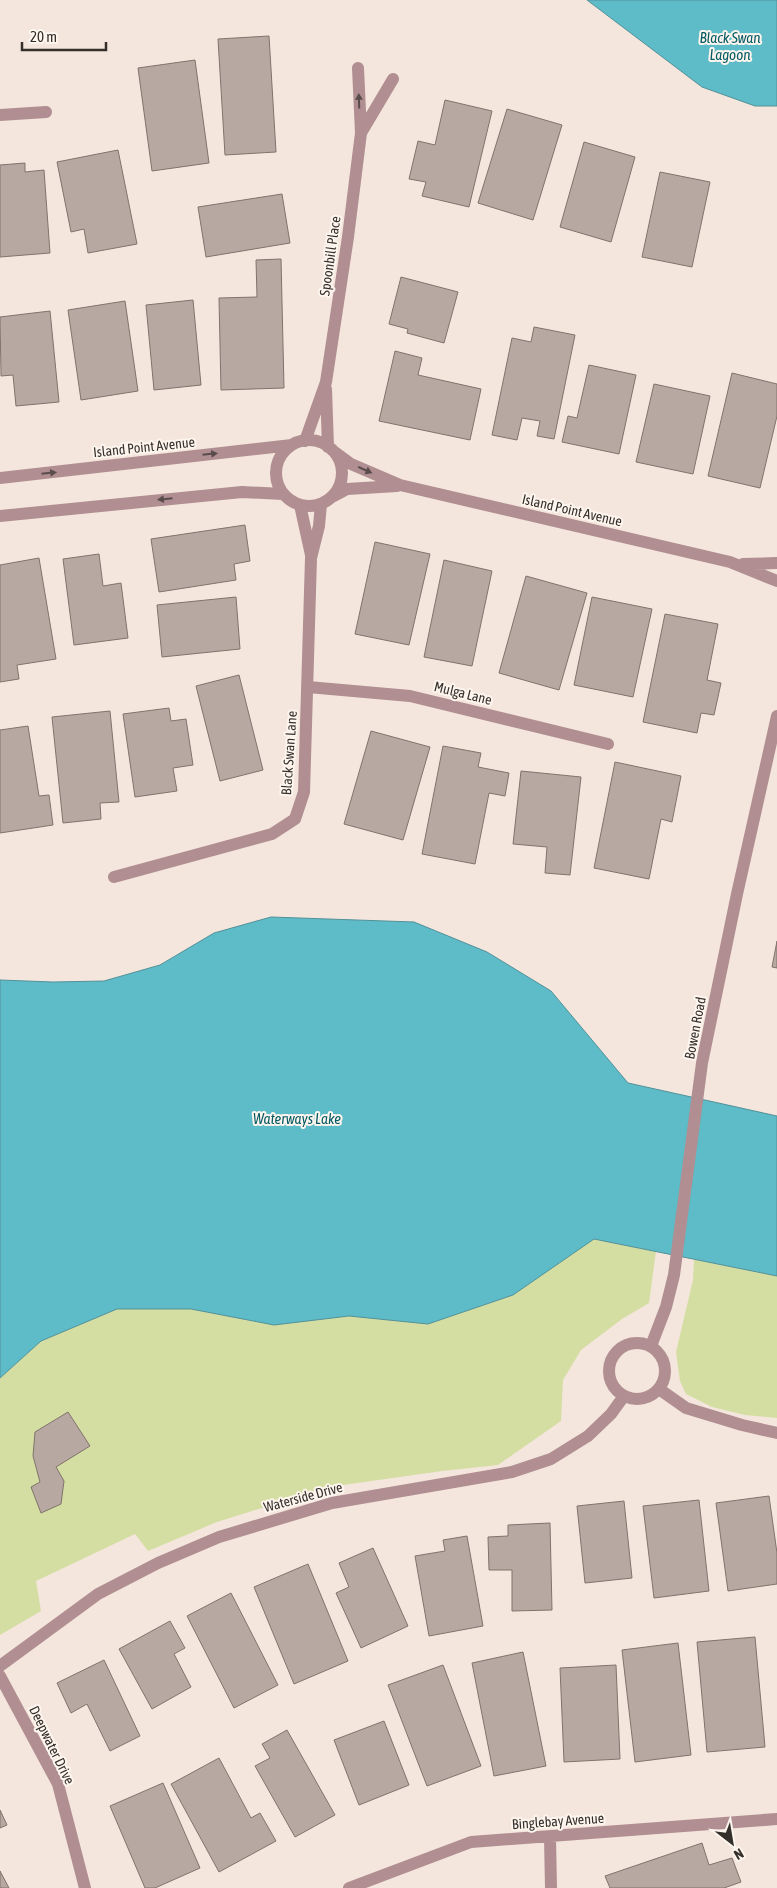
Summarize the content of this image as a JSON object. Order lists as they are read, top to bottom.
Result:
{
  "streets": {
    "street": [
      "Spoonbill Place",
      "Island Point Avenue",
      "Mulga Lane",
      "Black Swan Lane",
      "Bowen Road",
      "Waterside Drive",
      "Deepwater Drive",
      "Binglebay Avenue"
    ]
  },
  "crossings": [
    ["Spoonbill Place", "Island Point Avenue"],
    ["Spoonbill Place", "Black Swan Lane"],
    ["Island Point Avenue", "Black Swan Lane"],
    ["Mulga Lane", "Black Swan Lane"],
    ["Bowen Road", "Waterside Drive"]
  ],
  "water": ["Black Swan Lagoon", "Waterways Lake"],
  "scale_bar": "20 m",
  "north": "bottom right"
}
